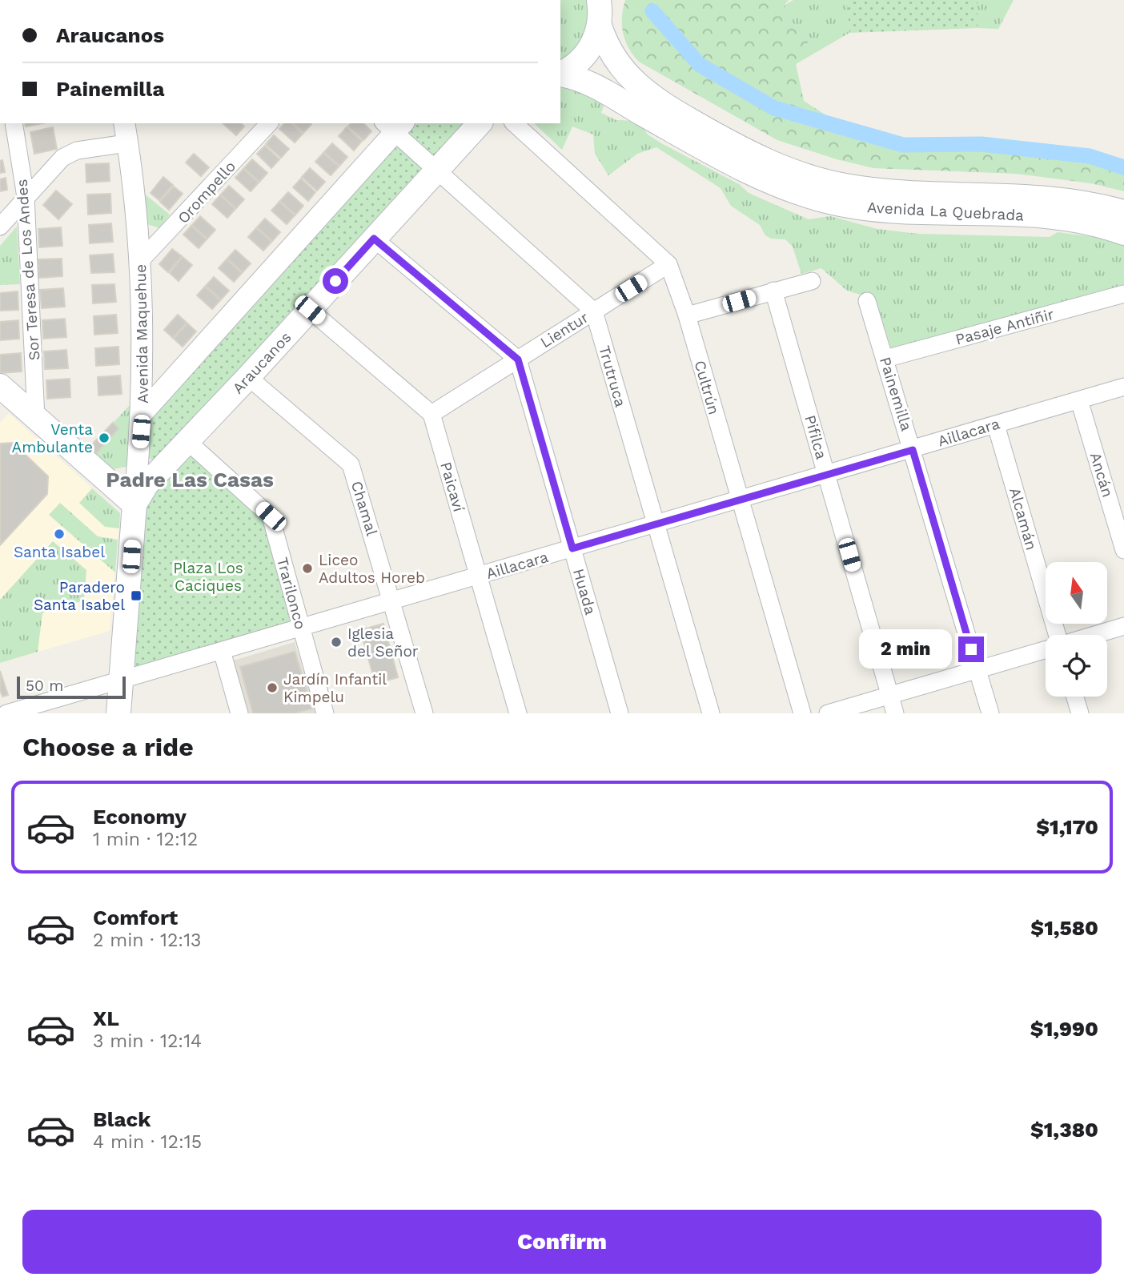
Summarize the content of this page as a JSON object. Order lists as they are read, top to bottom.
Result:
{
  "streets": {
    "main road": ["Avenida La Quebrada", "Avenida Maquehue", "Araucanos"],
    "street": [
      "Orompello",
      "Sor Teresa de Los Andes",
      "Pasaje Antiñir",
      "Lientur",
      "Trutruca",
      "Cultrún",
      "Painemilla",
      "Aillacara",
      "Pifilca",
      "Ancán",
      "Paicaví",
      "Chamal",
      "Alcamán",
      "Huada",
      "Trarilonco"
    ]
  },
  "crossings": [
    ["Orompello", "Avenida Maquehue"],
    ["Pasaje Antiñir", "Painemilla"],
    ["Lientur", "Trutruca"],
    ["Lientur", "Cultrún"],
    ["Lientur", "Paicaví"],
    ["Lientur", "Huada"],
    ["Avenida Maquehue", "Araucanos"],
    ["Avenida Maquehue", "Aillacara"],
    ["Araucanos", "Chamal"],
    ["Araucanos", "Trarilonco"],
    ["Trutruca", "Aillacara"],
    ["Cultrún", "Aillacara"],
    ["Painemilla", "Aillacara"],
    ["Aillacara", "Pifilca"],
    ["Aillacara", "Ancán"],
    ["Aillacara", "Paicaví"],
    ["Aillacara", "Chamal"],
    ["Aillacara", "Alcamán"],
    ["Aillacara", "Huada"],
    ["Aillacara", "Trarilonco"]
  ],
  "districts": ["Padre Las Casas"],
  "parks": ["Plaza Los Caciques"],
  "places": {
    "other": [
      "Venta Ambulante",
      "Santa Isabel",
      "Liceo Adultos Horeb",
      "Iglesia del Señor",
      "Jardín Infantil Kimpelu"
    ],
    "transit": ["Paradero Santa Isabel"]
  },
  "scale_bar": "50 m",
  "north": "top",
  "page": {
    "banner": ["Araucanos", "Painemilla"],
    "bubble": "2 min",
    "scale": "50 m",
    "heading": "Choose a ride",
    "list": [
      {
        "name": "Economy",
        "note": "1 min · 12:12",
        "value": "$1,170"
      },
      {
        "name": "Comfort",
        "note": "2 min · 12:13",
        "value": "$1,580"
      },
      {
        "name": "XL",
        "note": "3 min · 12:14",
        "value": "$1,990"
      },
      {
        "name": "Black",
        "note": "4 min · 12:15",
        "value": "$1,380"
      }
    ],
    "buttons": "Confirm"
  }
}
